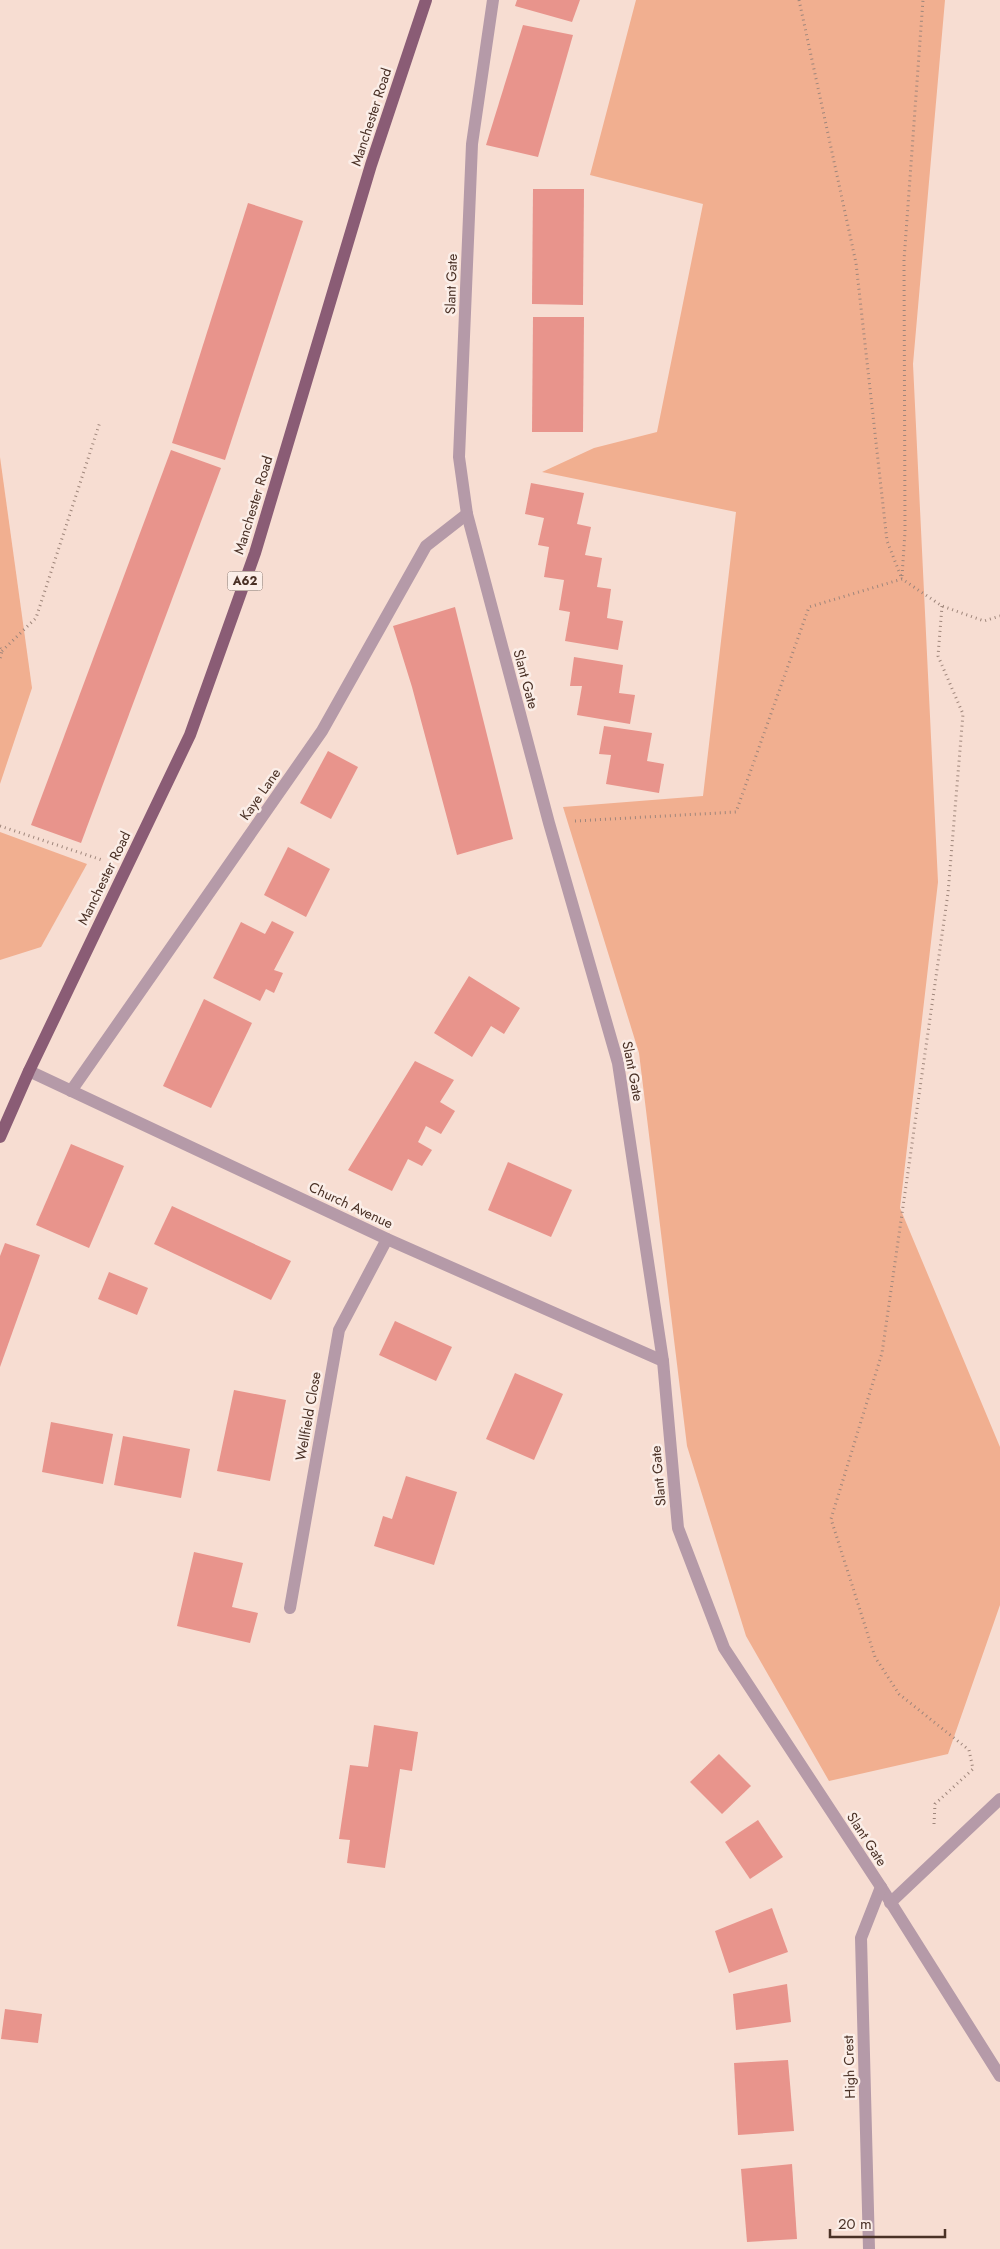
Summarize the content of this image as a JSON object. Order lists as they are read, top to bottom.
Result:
{
  "streets": {
    "main road": ["Manchester Road", "A62"],
    "street": [
      "Slant Gate",
      "Kaye Lane",
      "Church Avenue",
      "Wellfield Close",
      "High Crest"
    ]
  },
  "crossings": [
    ["Manchester Road", "Church Avenue"],
    ["Slant Gate", "Kaye Lane"],
    ["Slant Gate", "Church Avenue"],
    ["Slant Gate", "High Crest"],
    ["Kaye Lane", "Church Avenue"],
    ["Church Avenue", "Wellfield Close"]
  ],
  "scale_bar": "20 m"
}
